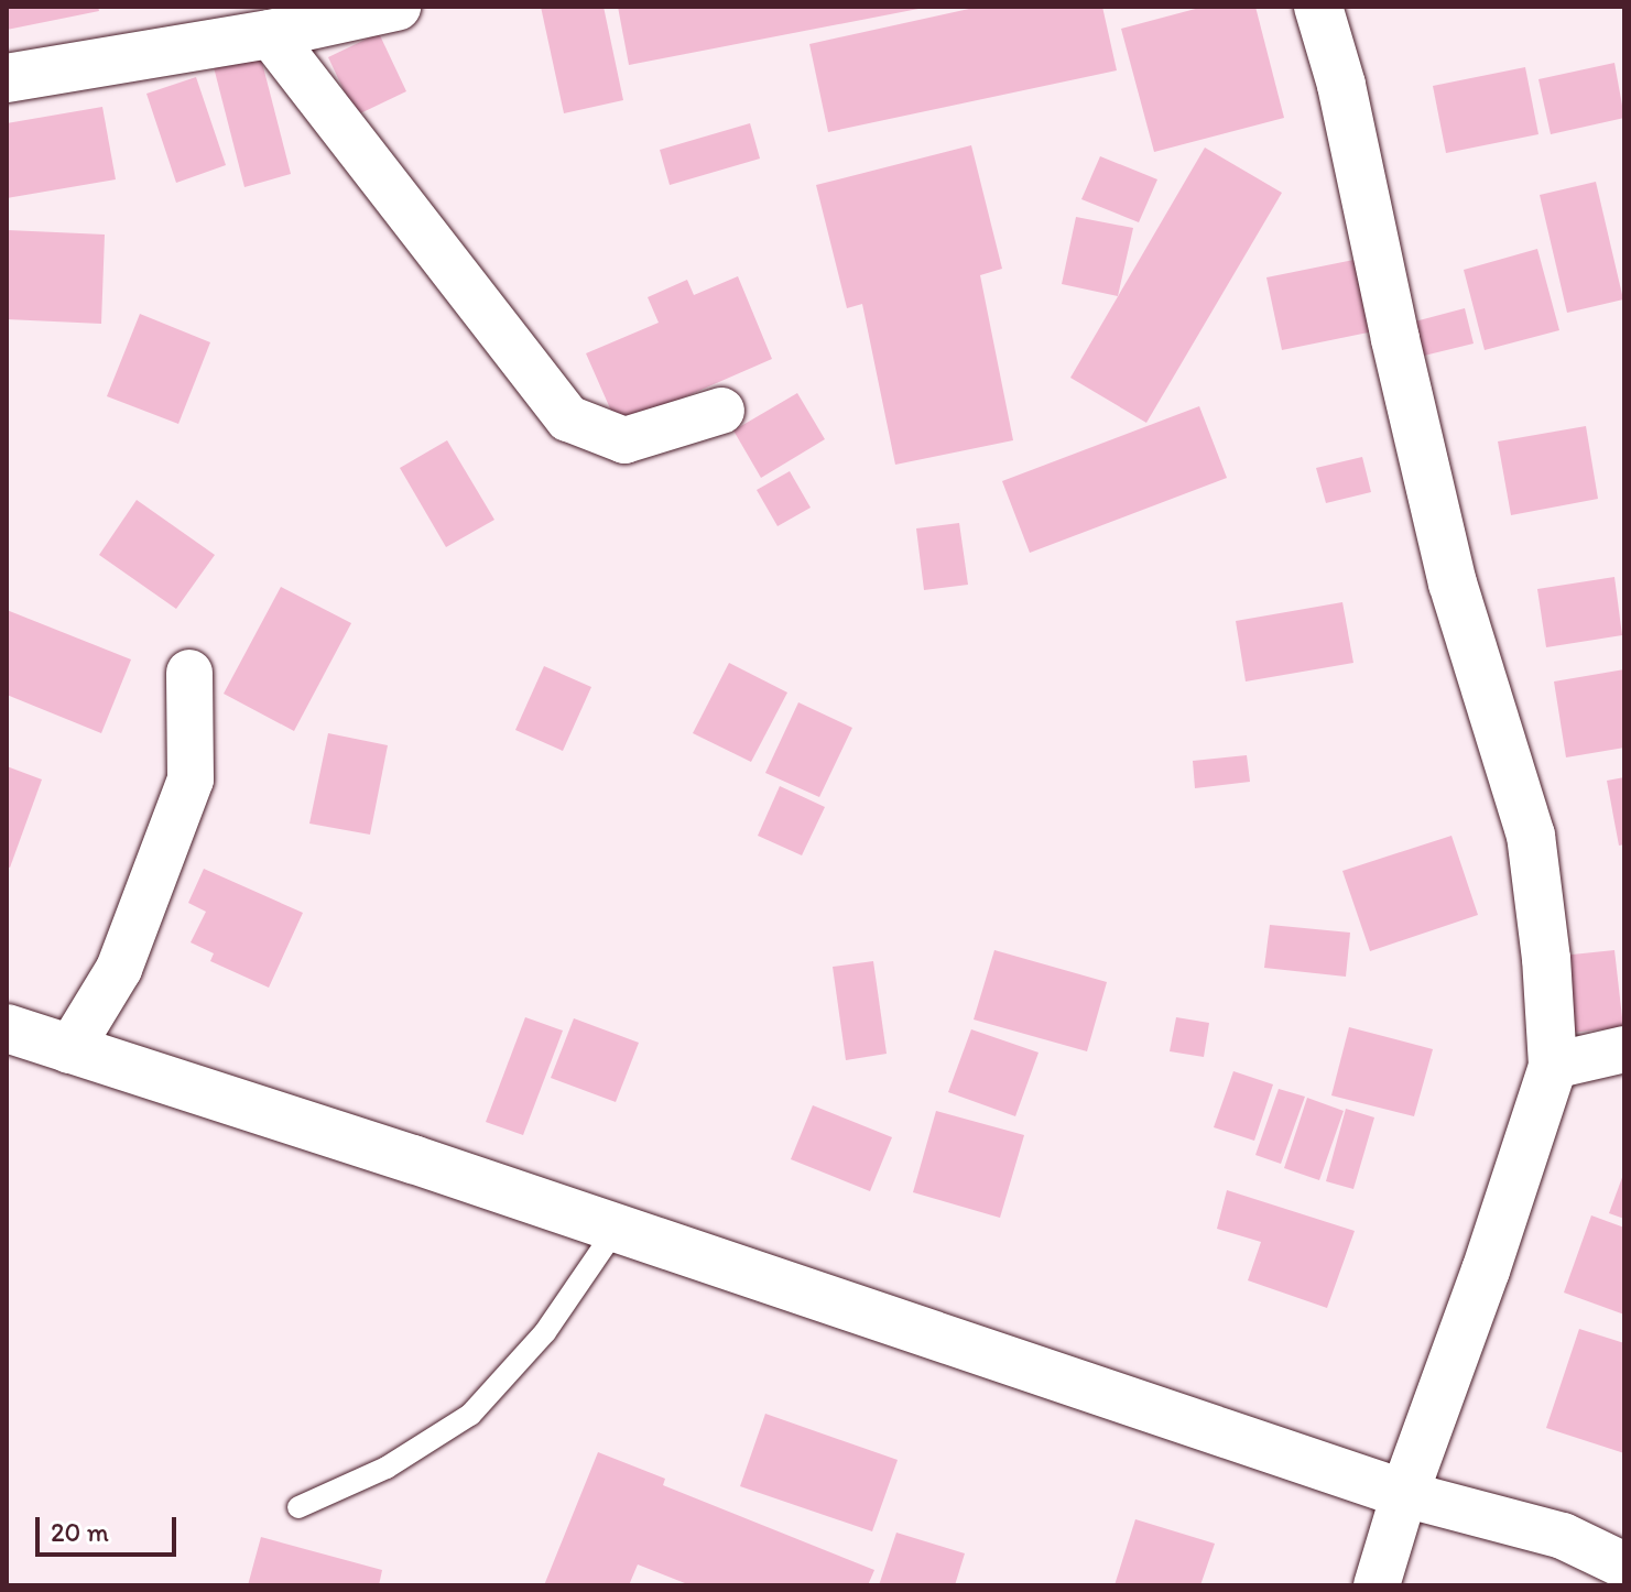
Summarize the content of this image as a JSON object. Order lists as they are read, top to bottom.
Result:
{
  "scale_bar": "20 m"
}
